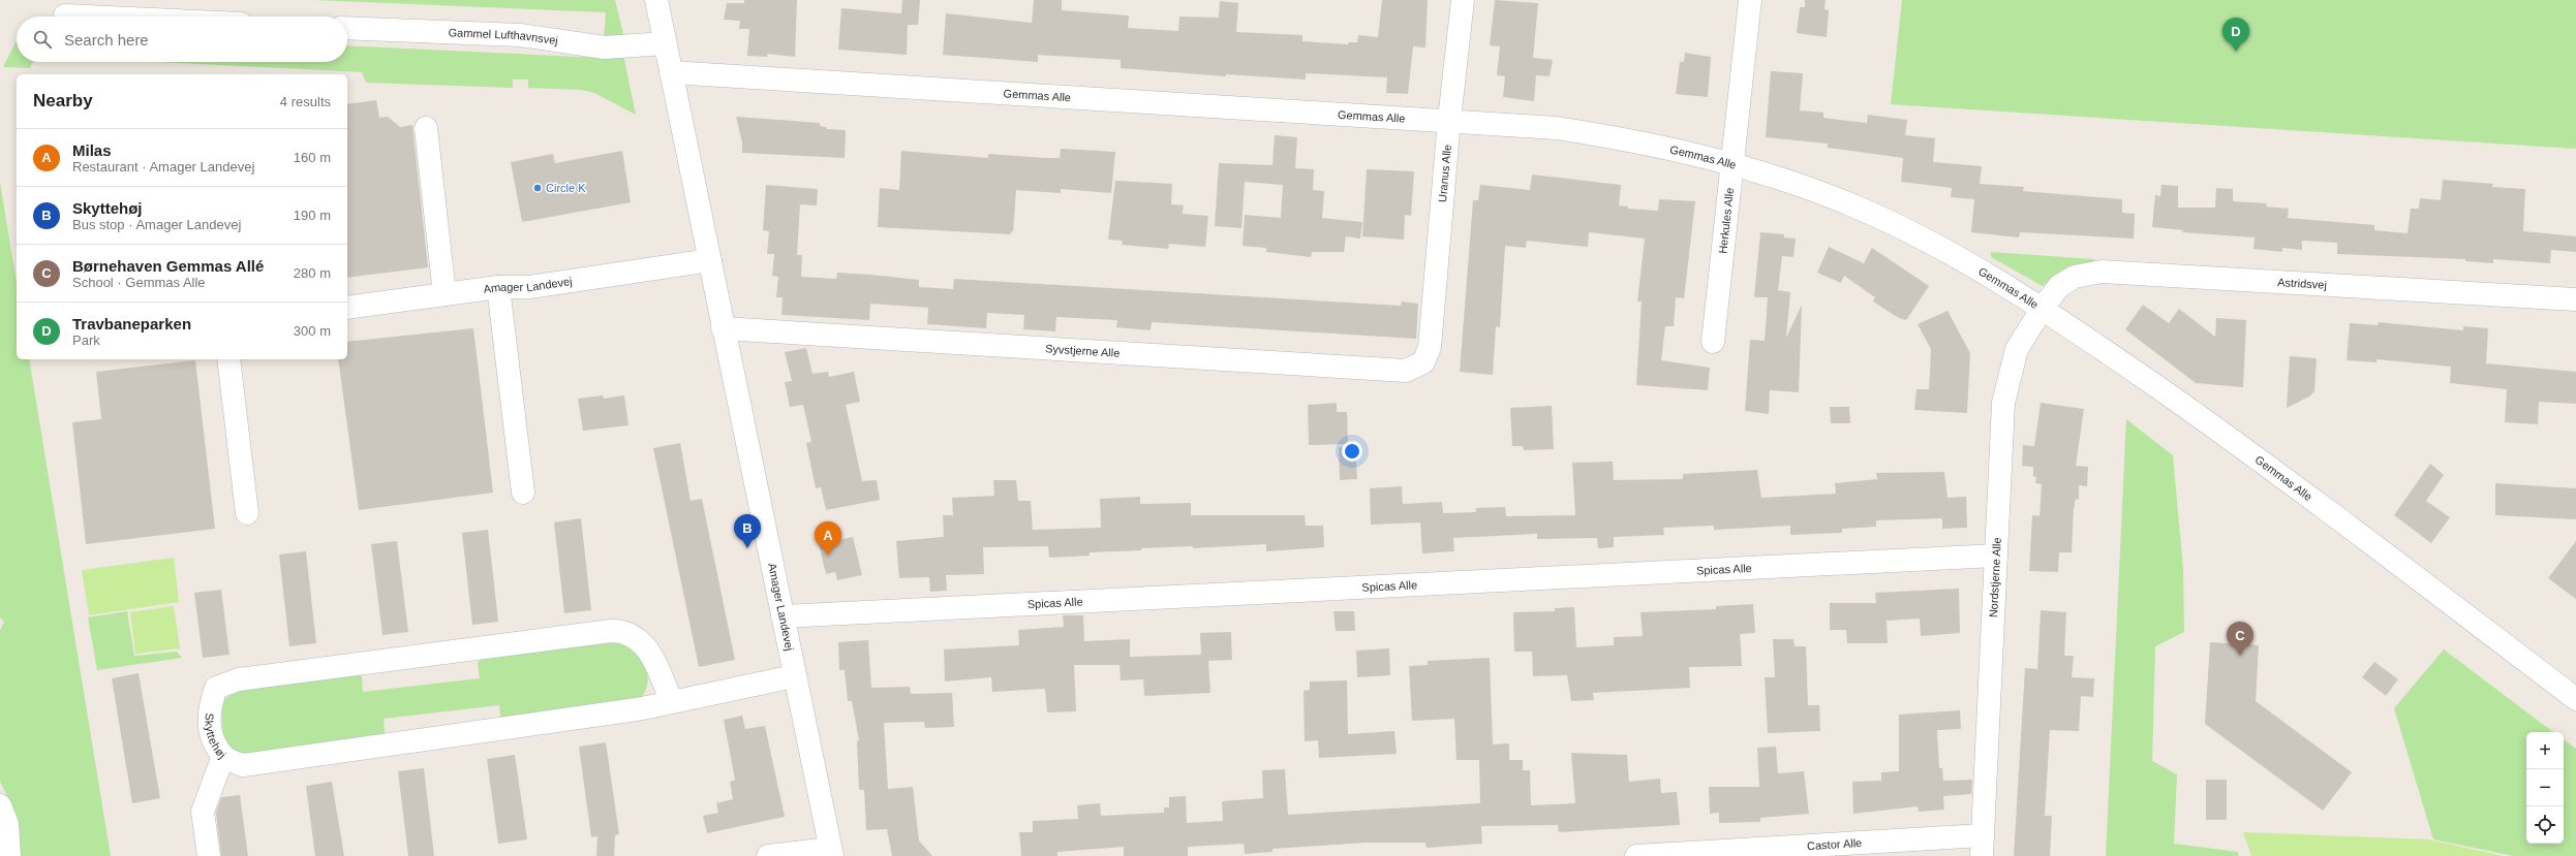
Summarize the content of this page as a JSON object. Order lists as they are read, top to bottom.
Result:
{
  "streets": {
    "street": [
      "Gammel Lufthavnsvej",
      "Gemmas Alle",
      "Uranus Alle",
      "Herkules Alle",
      "Astridsvej",
      "Amager Landevej",
      "Syvstjerne Alle",
      "Spicas Alle",
      "Nordstjerne Alle",
      "Skyttehøj",
      "Castor Alle"
    ]
  },
  "crossings": [
    ["Gammel Lufthavnsvej", "Amager Landevej"],
    ["Gemmas Alle", "Uranus Alle"],
    ["Gemmas Alle", "Herkules Alle"],
    ["Gemmas Alle", "Astridsvej"],
    ["Gemmas Alle", "Amager Landevej"],
    ["Gemmas Alle", "Nordstjerne Alle"],
    ["Uranus Alle", "Syvstjerne Alle"],
    ["Astridsvej", "Nordstjerne Alle"],
    ["Amager Landevej", "Syvstjerne Alle"],
    ["Amager Landevej", "Spicas Alle"],
    ["Amager Landevej", "Skyttehøj"],
    ["Spicas Alle", "Nordstjerne Alle"],
    ["Nordstjerne Alle", "Castor Alle"]
  ],
  "places": ["Circle K"],
  "page": {
    "search": "Search here",
    "pins": [
      "D",
      "B",
      "A",
      "C"
    ],
    "heading": ["Nearby", "4 results"],
    "list": [
      {
        "mark": "A",
        "name": "Milas",
        "note": "Restaurant · Amager Landevej",
        "value": "160 m"
      },
      {
        "mark": "B",
        "name": "Skyttehøj",
        "note": "Bus stop · Amager Landevej",
        "value": "190 m"
      },
      {
        "mark": "C",
        "name": "Børnehaven Gemmas Allé",
        "note": "School · Gemmas Alle",
        "value": "280 m"
      },
      {
        "mark": "D",
        "name": "Travbaneparken",
        "note": "Park",
        "value": "300 m"
      }
    ],
    "map_buttons": ["+", "−"]
  }
}
